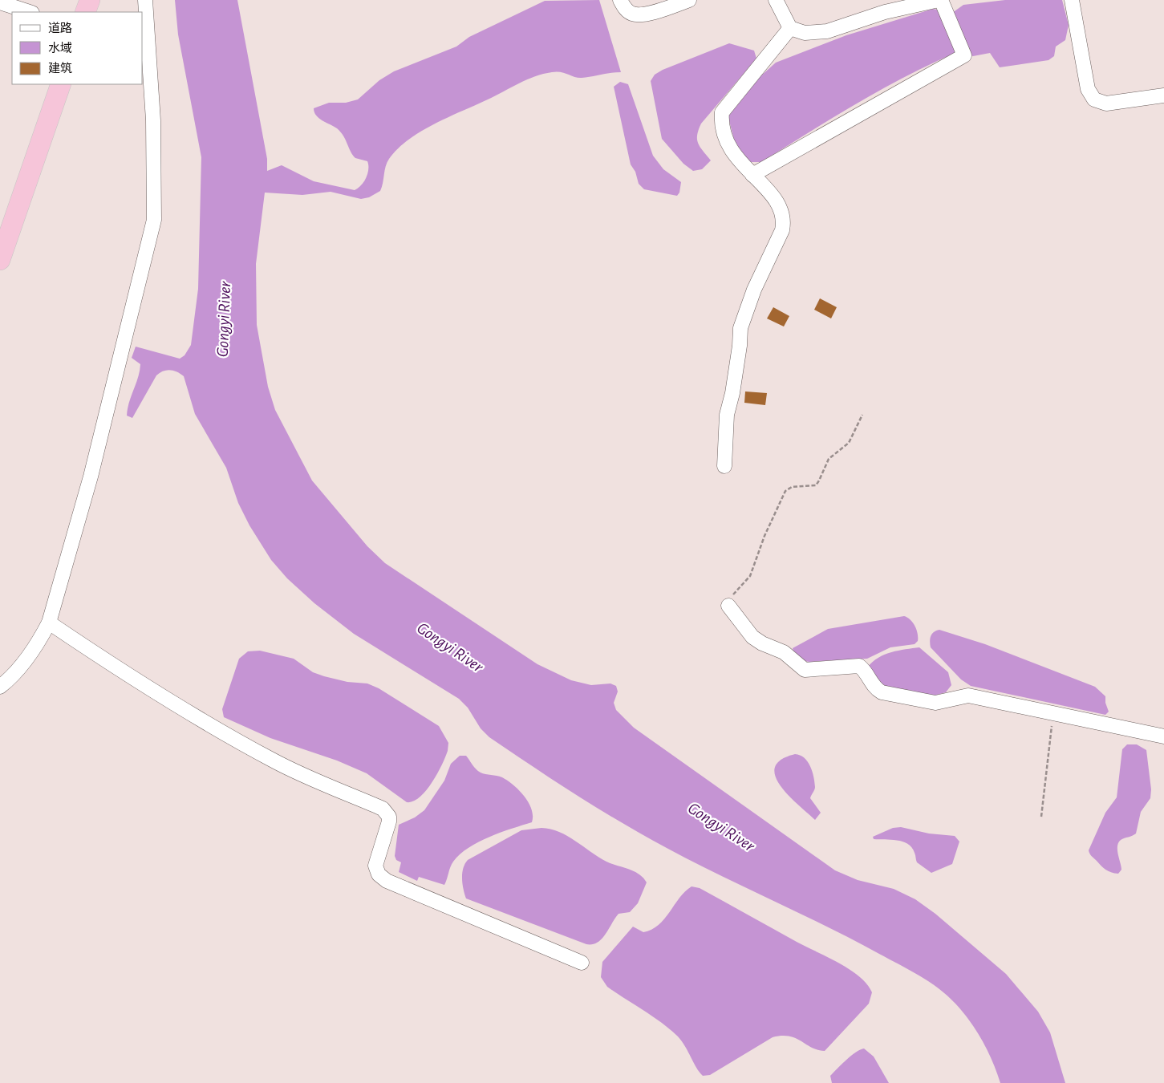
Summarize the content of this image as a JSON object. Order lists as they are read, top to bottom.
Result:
{
  "water": ["Gongyi River"],
  "legend": ["道路", "水域", "建筑"]
}
